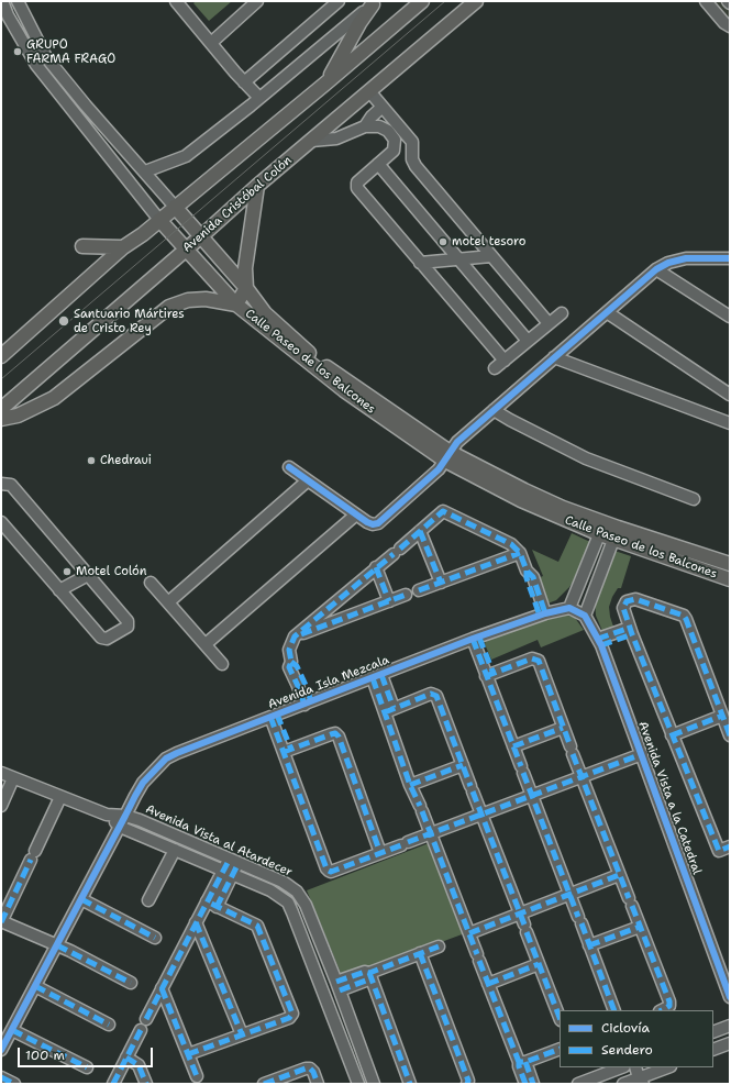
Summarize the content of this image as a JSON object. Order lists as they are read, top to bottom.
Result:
{
  "streets": {
    "main road": ["Avenida Cristóbal Colón", "Calle Paseo de los Balcones"],
    "street": ["Avenida Isla Mezcala", "Avenida Vista a la Catedral", "Avenida Vista al Atardecer"]
  },
  "crossings": [
    ["Avenida Cristóbal Colón", "Calle Paseo de los Balcones"],
    ["Avenida Isla Mezcala", "Avenida Vista a la Catedral"],
    ["Avenida Isla Mezcala", "Avenida Vista al Atardecer"]
  ],
  "places": [
    "GRUPO FARMA FRAGO",
    "motel tesoro",
    "Santuario Mártires de Cristo Rey",
    "Chedraui",
    "Motel Colón"
  ],
  "legend": ["Ciclovía", "Sendero"],
  "scale_bar": "100 m"
}
